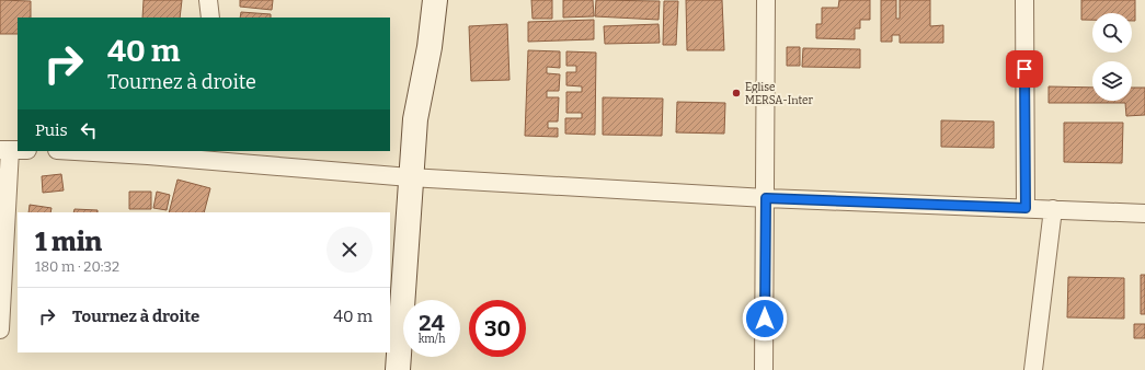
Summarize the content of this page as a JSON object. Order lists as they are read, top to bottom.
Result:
{
  "places": ["Eglise MERSA-Inter"],
  "page": {
    "turn": ["40 m", "Tournez à droite"],
    "then": "Puis",
    "heading": ["1 min", "180 m · 20:32"],
    "list": [
      {
        "name": "Tournez à droite",
        "value": "40 m"
      }
    ],
    "speed": "24 km/h",
    "limit": "30"
  }
}
